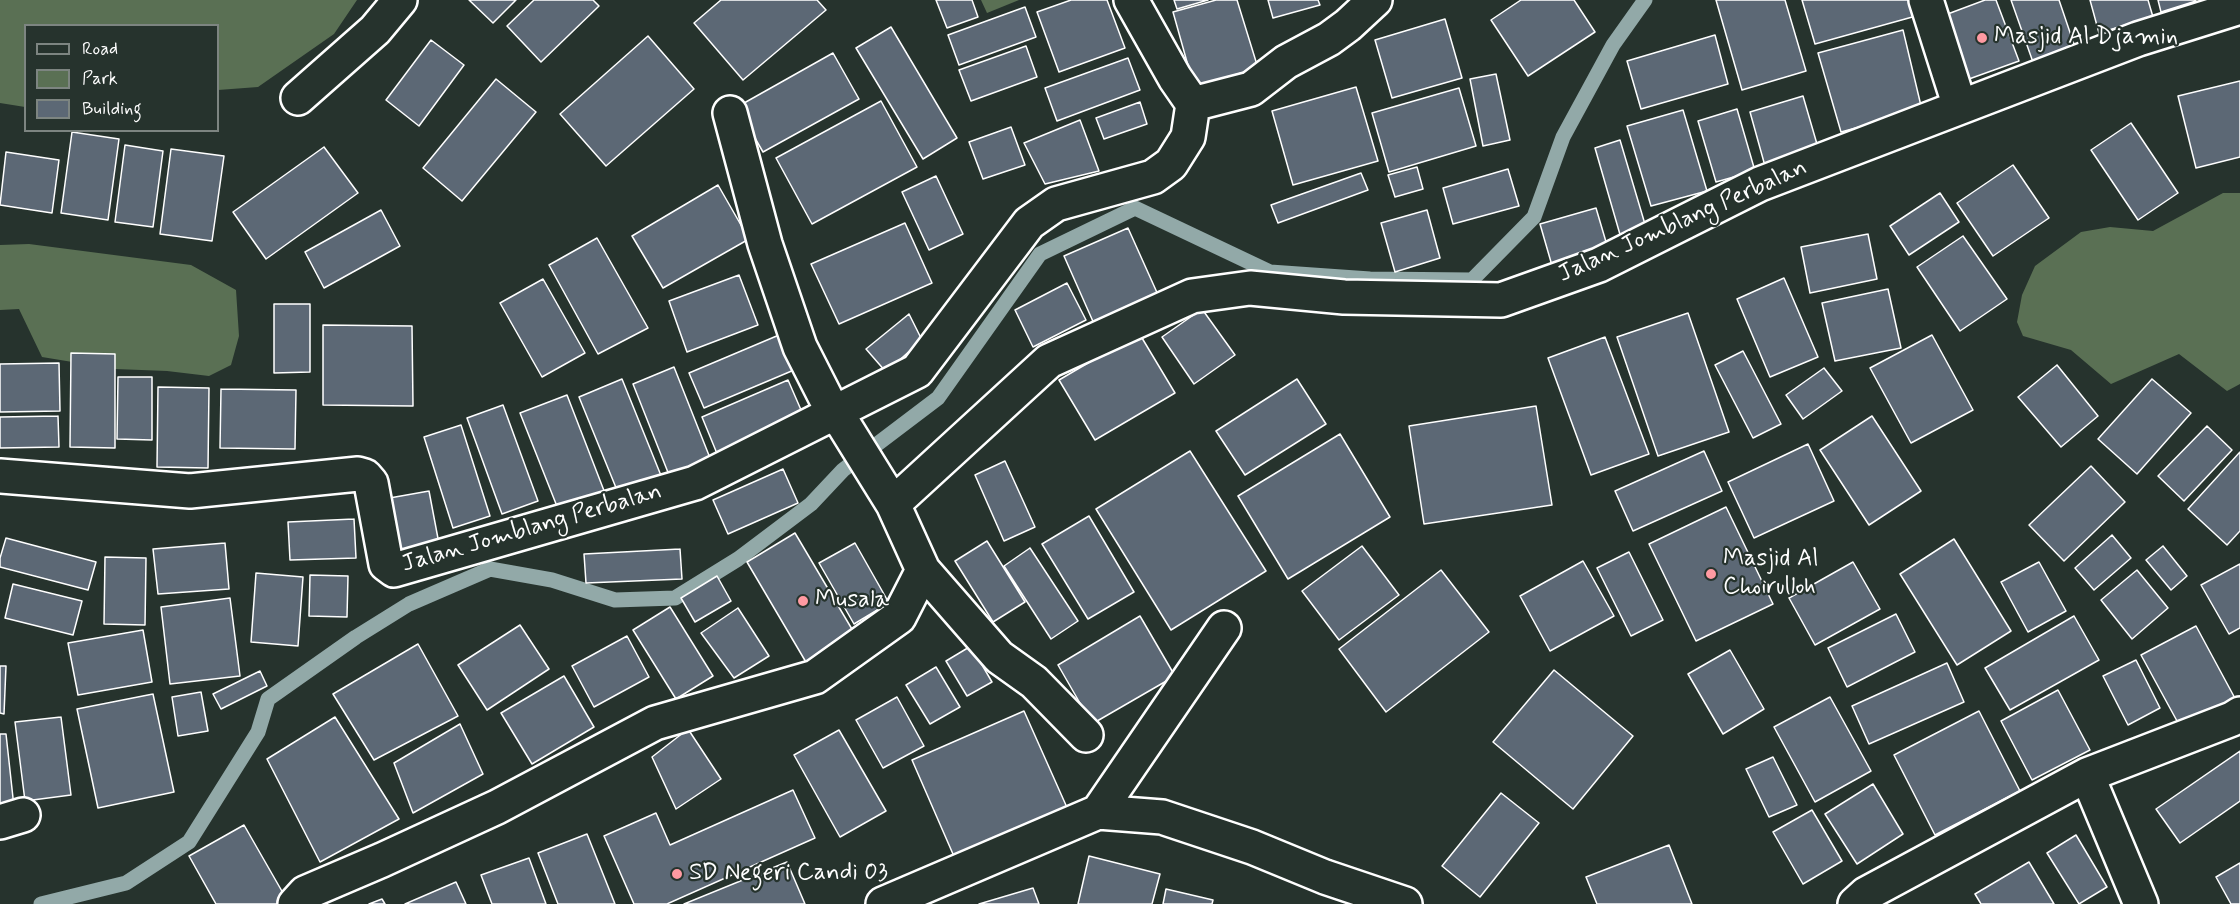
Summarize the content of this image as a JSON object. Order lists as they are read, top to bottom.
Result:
{
  "streets": {
    "street": ["Jalan Jomblang Perbalan"]
  },
  "places": [
    "Masjid Al Djamin",
    "Masjid Al Choirulloh",
    "Musala",
    "SD Negeri Candi 03"
  ],
  "legend": ["Road", "Park", "Building"]
}
